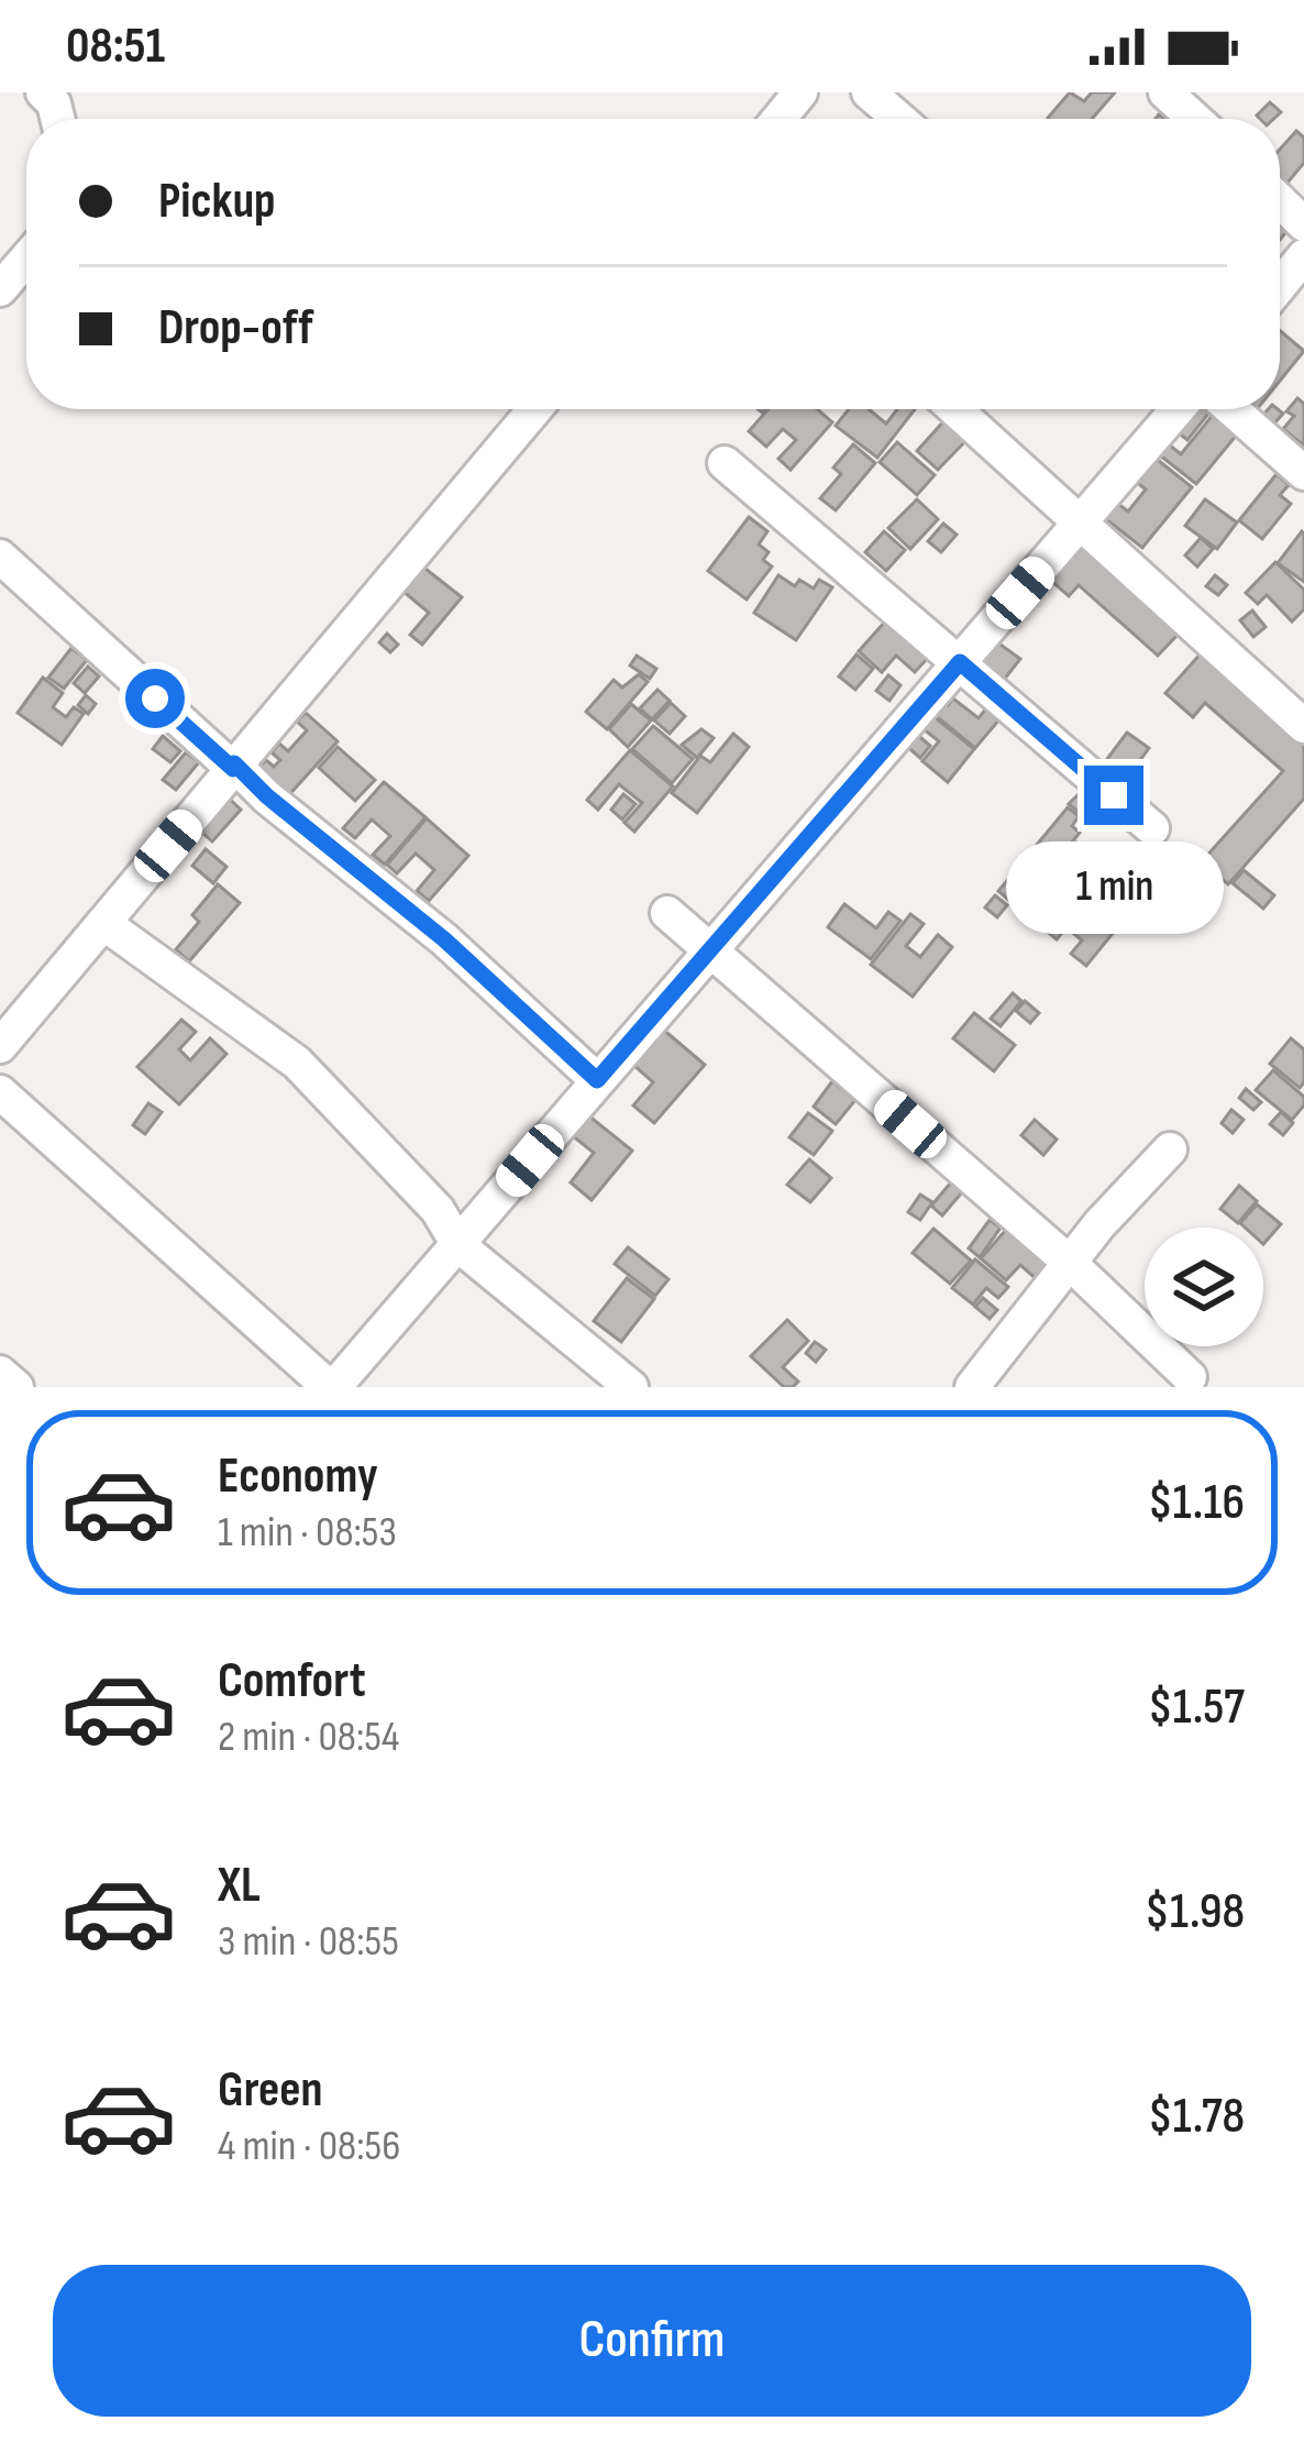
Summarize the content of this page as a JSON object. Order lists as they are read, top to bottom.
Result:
{
  "page": {
    "status": "08:51",
    "banner": ["Pickup", "Drop-off"],
    "bubble": "1 min",
    "list": [
      {
        "name": "Economy",
        "note": "1 min · 08:53",
        "value": "$1.16"
      },
      {
        "name": "Comfort",
        "note": "2 min · 08:54",
        "value": "$1.57"
      },
      {
        "name": "XL",
        "note": "3 min · 08:55",
        "value": "$1.98"
      },
      {
        "name": "Green",
        "note": "4 min · 08:56",
        "value": "$1.78"
      }
    ],
    "buttons": "Confirm"
  }
}
